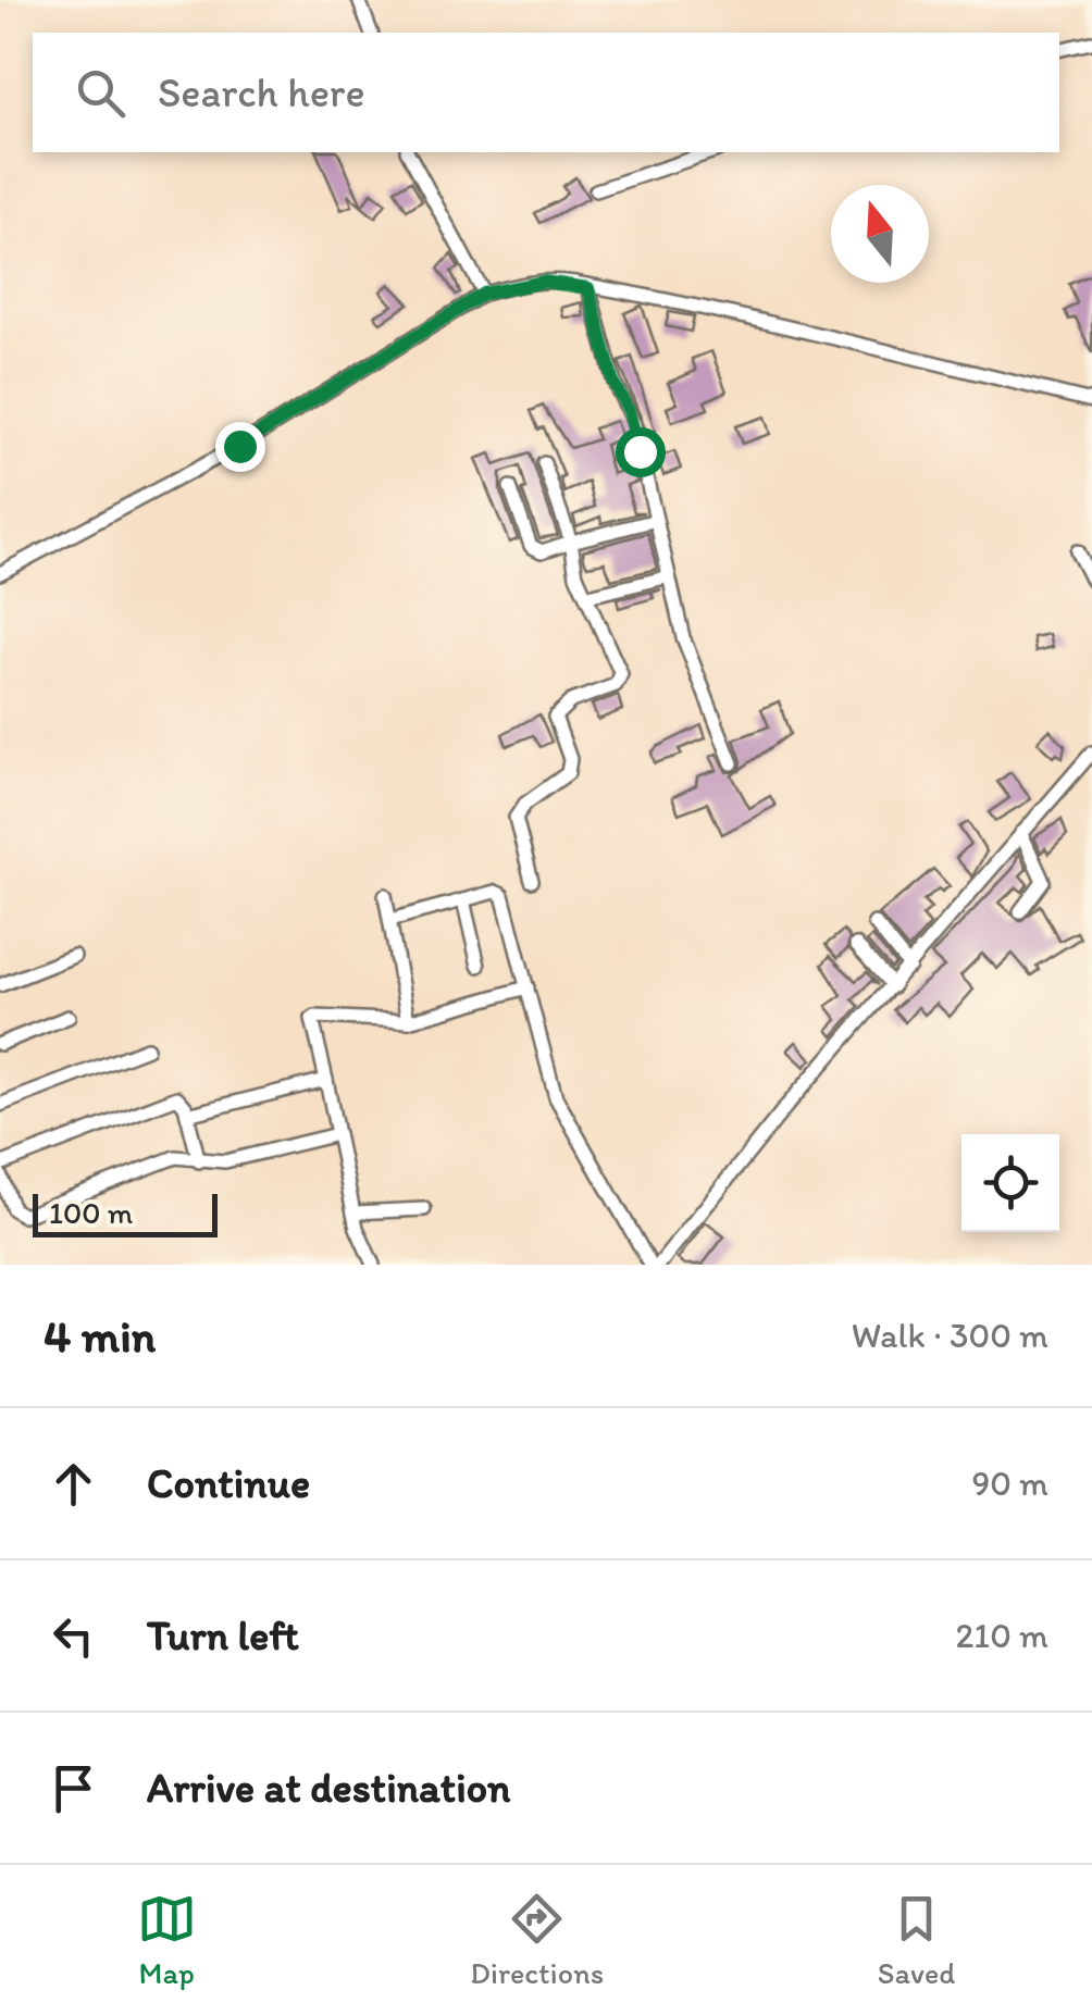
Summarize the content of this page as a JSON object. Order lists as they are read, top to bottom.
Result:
{
  "scale_bar": "100 m",
  "north": "top",
  "page": {
    "search": "Search here",
    "scale": "100 m",
    "heading": ["4 min", "Walk · 300 m"],
    "list": [
      ["Continue", "90 m"],
      ["Turn left", "210 m"],
      "Arrive at destination"
    ],
    "nav": ["Map", "Directions", "Saved"]
  }
}
